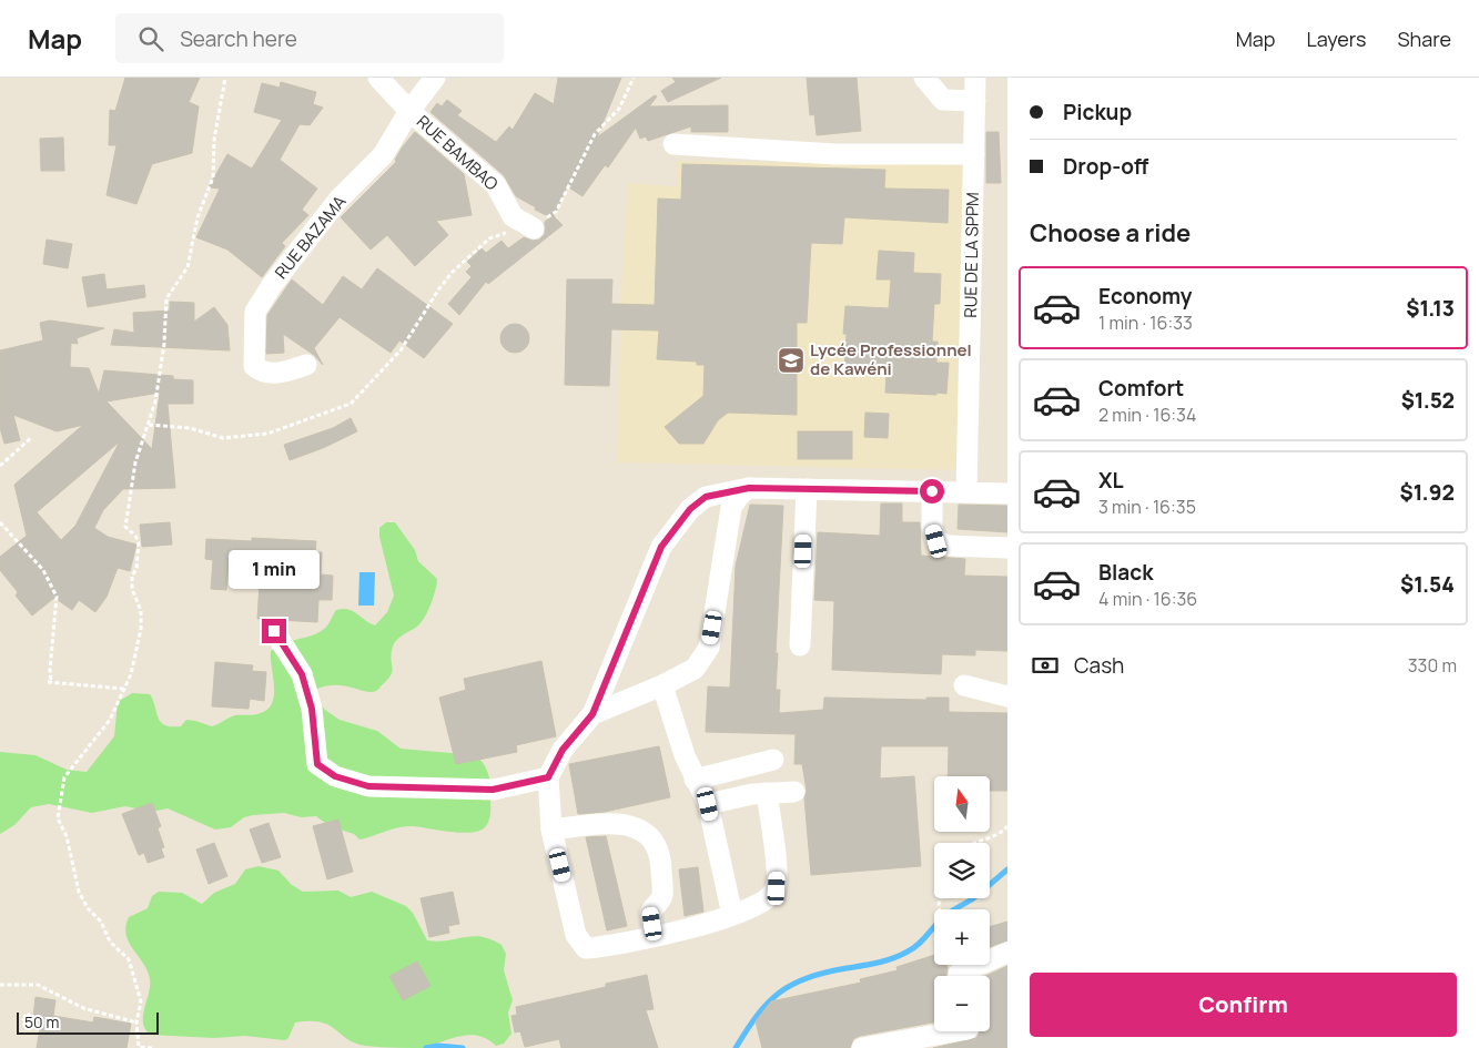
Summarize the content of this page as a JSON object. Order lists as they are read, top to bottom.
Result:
{
  "streets": {
    "street": ["RUE BAMBAO", "RUE BAZAMA", "RUE DE LA SPPM"]
  },
  "crossings": [
    ["RUE BAMBAO", "RUE BAZAMA"]
  ],
  "places": {
    "school or university": ["Lycée Professionnel de Kawéni"]
  },
  "scale_bar": "50 m",
  "north": "top",
  "page": {
    "header": "Map",
    "search": "Search here",
    "nav": ["Map", "Layers", "Share"],
    "banner": ["Pickup", "Drop-off"],
    "heading": "Choose a ride",
    "list": [
      {
        "name": "Economy",
        "note": "1 min · 16:33",
        "value": "$1.13"
      },
      {
        "name": "Comfort",
        "note": "2 min · 16:34",
        "value": "$1.52"
      },
      {
        "name": "XL",
        "note": "3 min · 16:35",
        "value": "$1.92"
      },
      {
        "name": "Black",
        "note": "4 min · 16:36",
        "value": "$1.54"
      }
    ],
    "bubble": "1 min",
    "pay": ["Cash", "330 m"],
    "map_buttons": ["+", "−"],
    "buttons": "Confirm",
    "scale": "50 m"
  }
}
